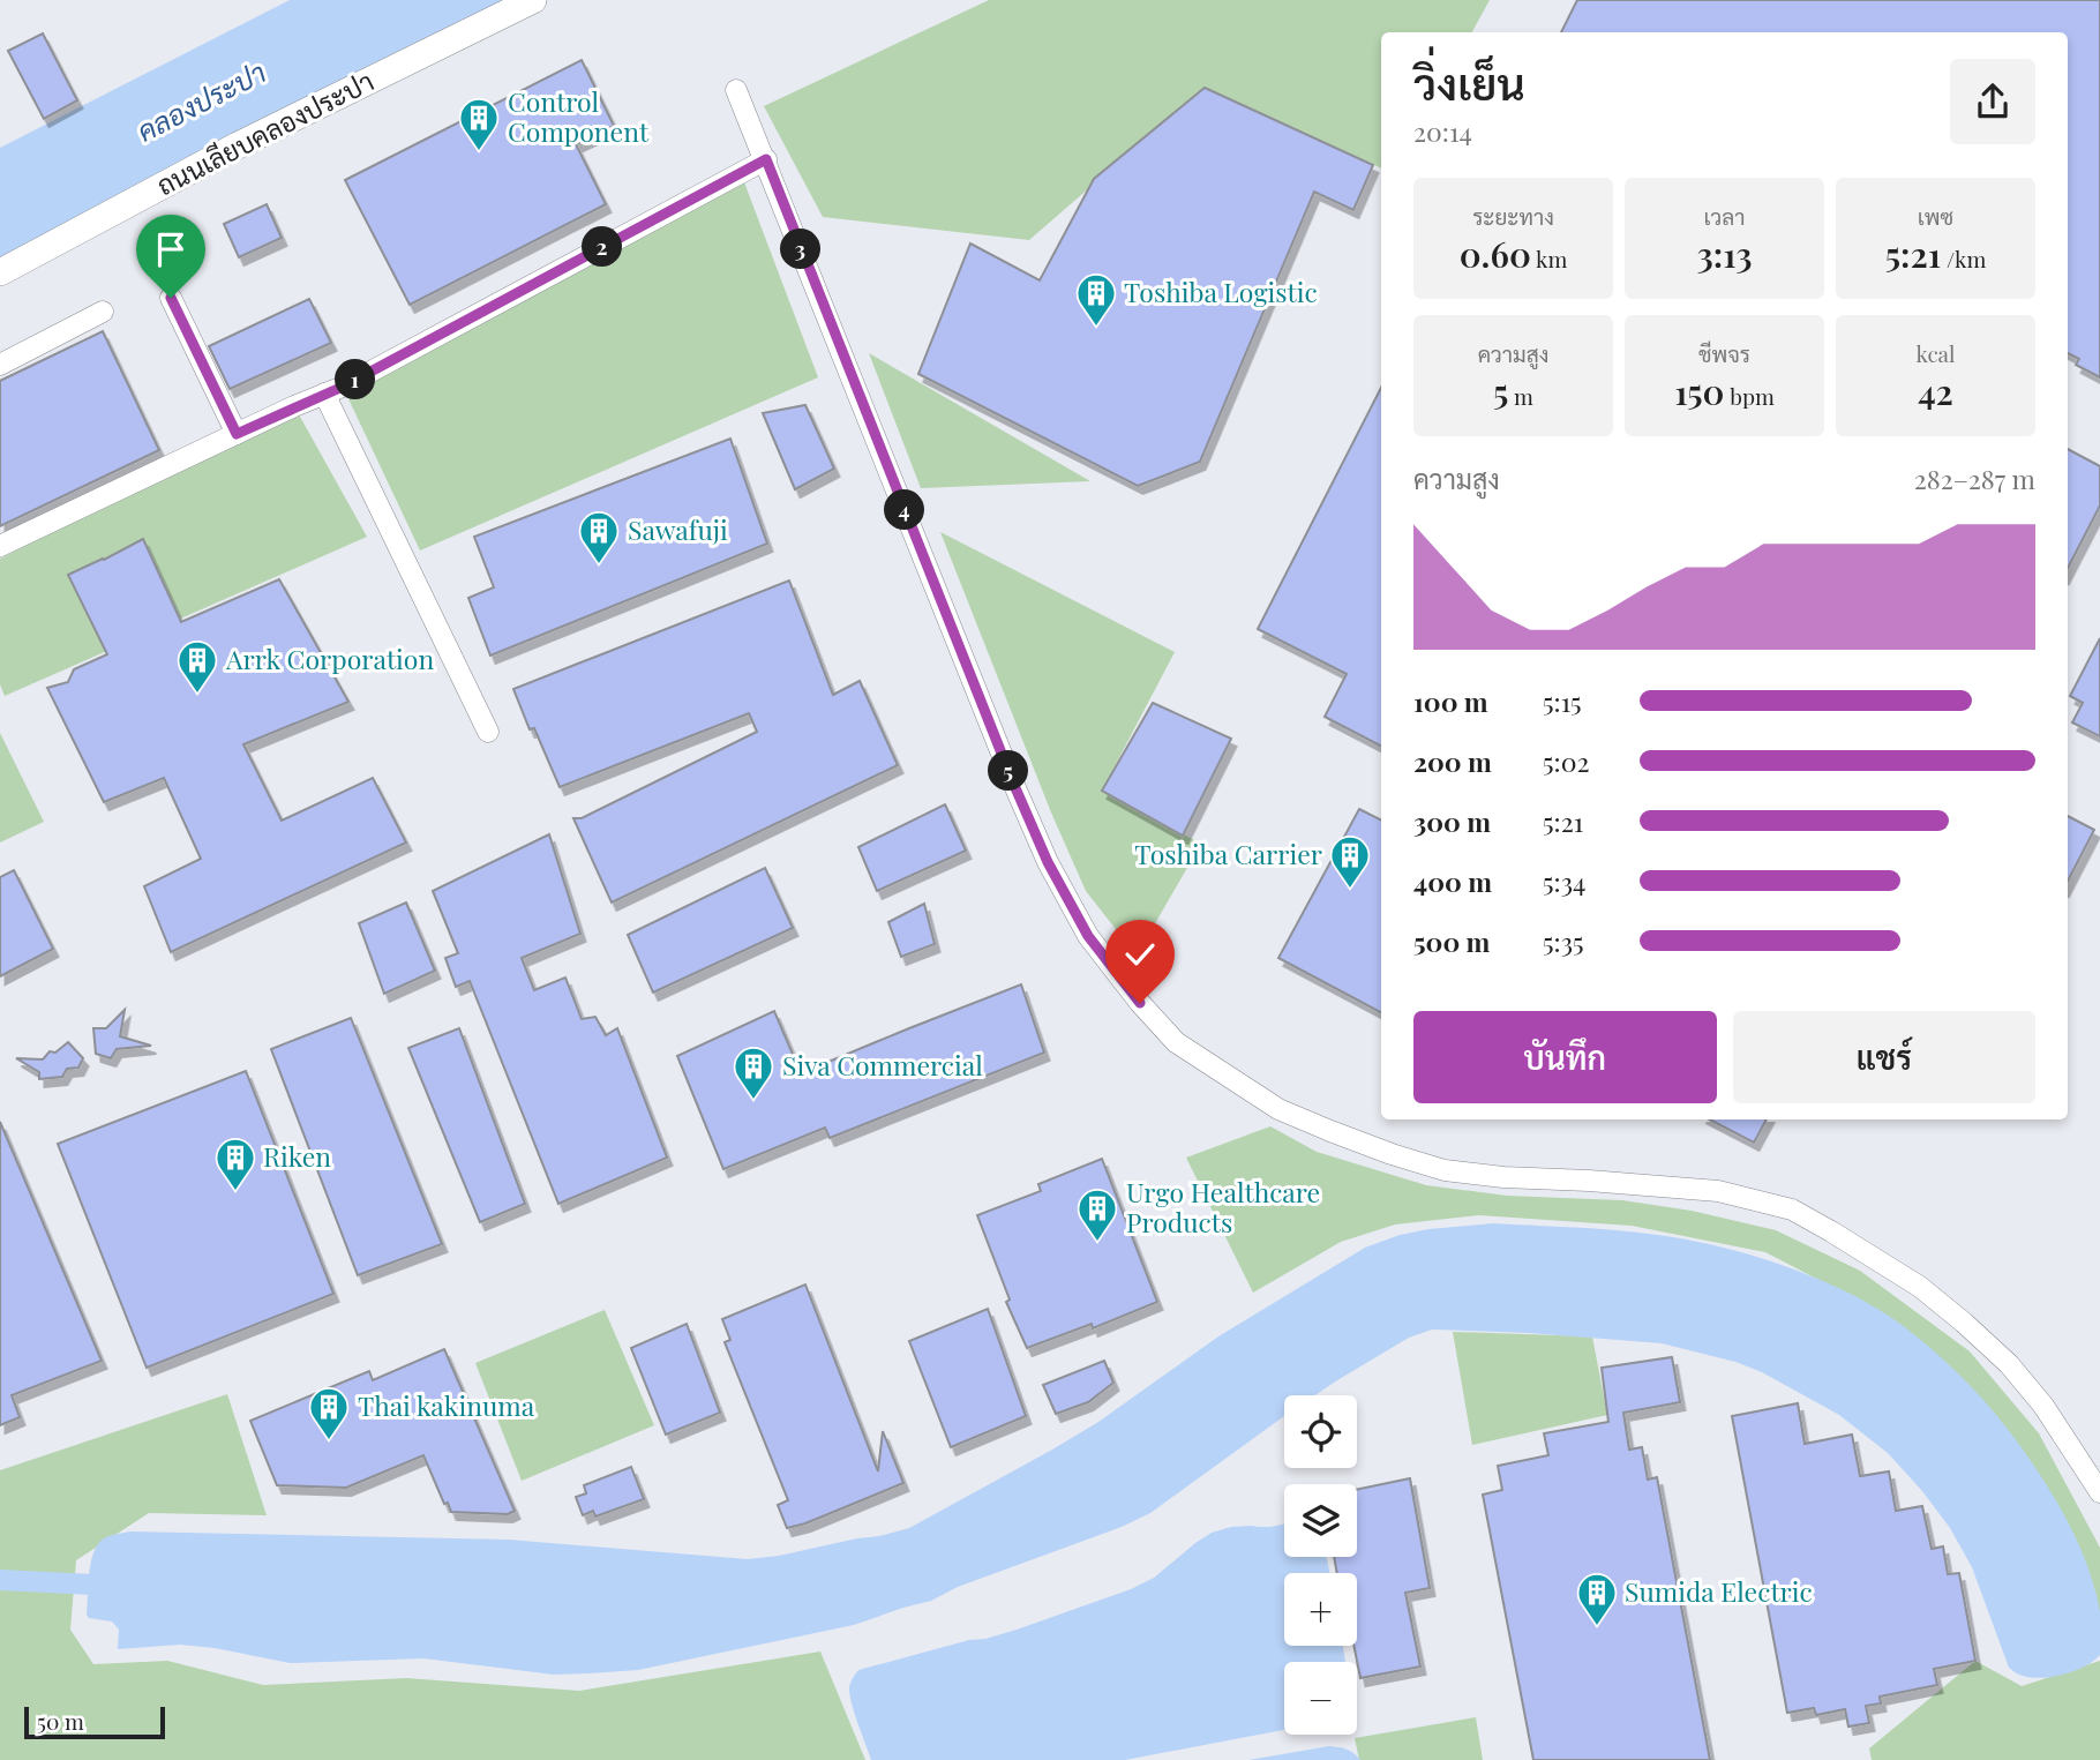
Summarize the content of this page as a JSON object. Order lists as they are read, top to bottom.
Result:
{
  "streets": {
    "street": ["ถนนเลียบคลองประปา"]
  },
  "water": ["คลองประปา"],
  "places": {
    "building": [
      "Control Component",
      "Toshiba Logistic",
      "Sawafuji",
      "Arrk Corporation",
      "Toshiba Carrier",
      "Siva Commercial",
      "Riken",
      "Urgo Healthcare Products",
      "Thai kakinuma",
      "Sumida Electric"
    ]
  },
  "scale_bar": "50 m",
  "page": {
    "heading": ["วิ่งเย็น", "20:14"],
    "stats": [
      ["ระยะทาง", "0.60 km"],
      ["เวลา", "3:13"],
      ["เพซ", "5:21 /km"],
      ["ความสูง", "5 m"],
      ["ชีพจร", "150 bpm"],
      ["kcal", "42"]
    ],
    "pins": [
      "2",
      "3",
      "1",
      "4",
      "5"
    ],
    "chart": ["ความสูง", "282–287 m"],
    "list": [
      {
        "name": "100 m",
        "note": "5:15"
      },
      {
        "name": "200 m",
        "note": "5:02"
      },
      {
        "name": "300 m",
        "note": "5:21"
      },
      {
        "name": "400 m",
        "note": "5:34"
      },
      {
        "name": "500 m",
        "note": "5:35"
      }
    ],
    "buttons": ["บันทึก", "แชร์"],
    "map_buttons": ["+", "−"],
    "scale": "50 m"
  }
}
